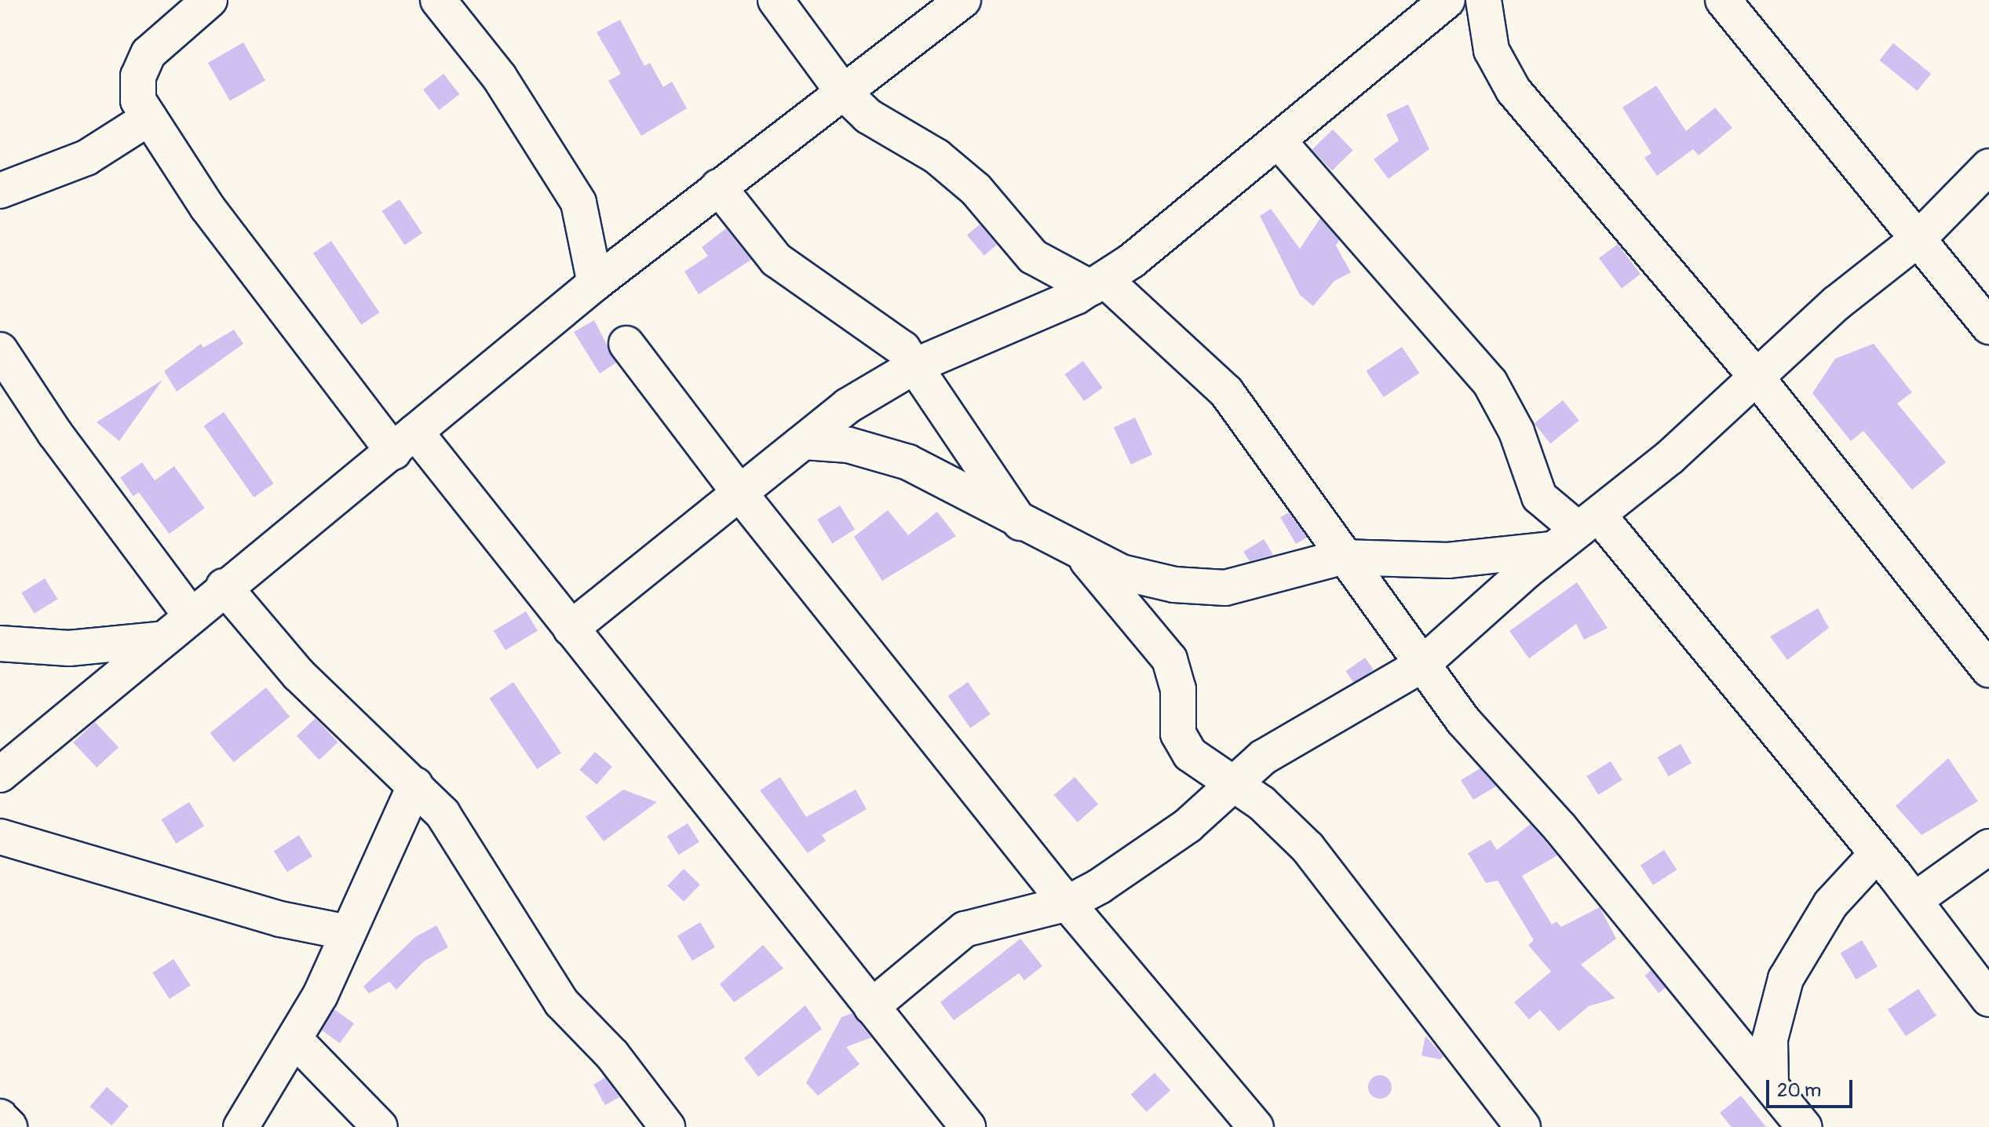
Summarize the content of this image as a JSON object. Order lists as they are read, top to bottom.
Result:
{
  "scale_bar": "20 m"
}
